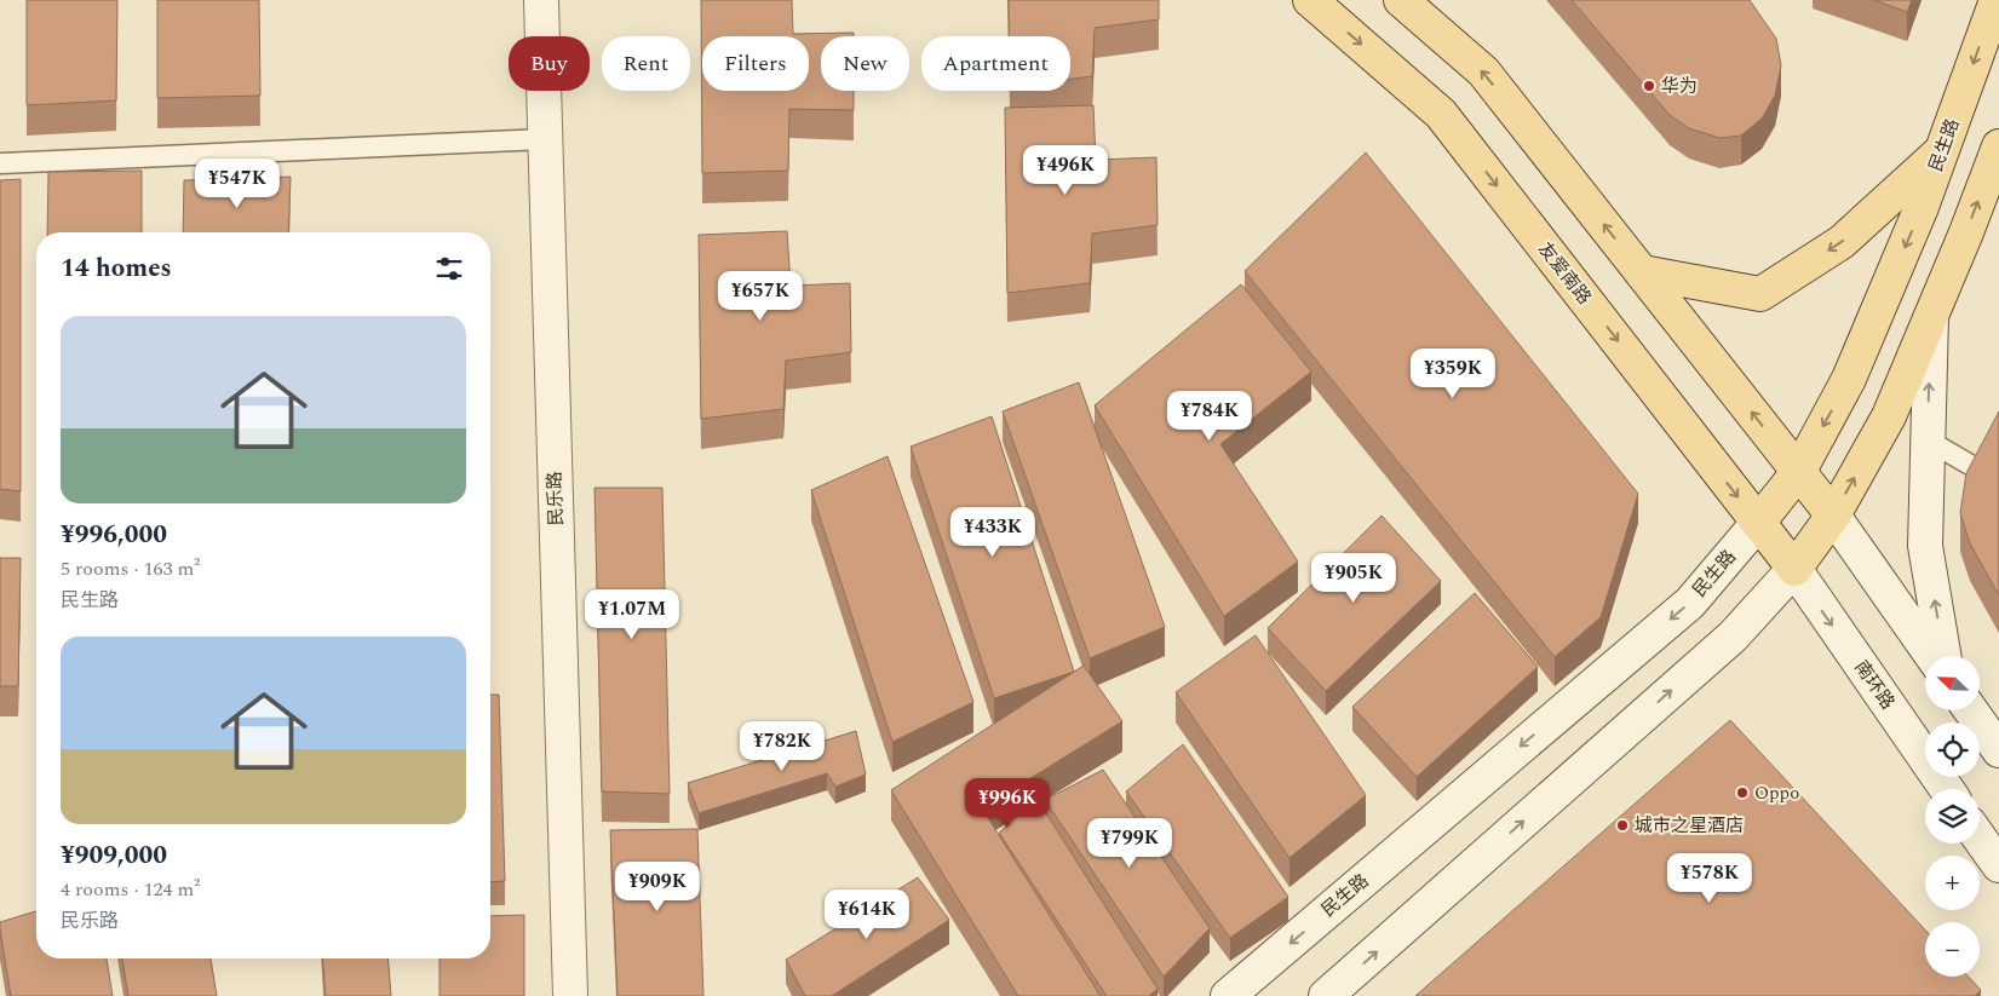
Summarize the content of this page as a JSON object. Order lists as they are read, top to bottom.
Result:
{
  "streets": {
    "main road": [
      "民生路",
      "友爱南路",
      "民乐路",
      "南环路"
    ]
  },
  "crossings": [
    ["民生路", "友爱南路"],
    ["友爱南路", "南环路"]
  ],
  "places": ["华为", "Oppo", "城市之星酒店"],
  "north": "top left",
  "page": {
    "chip": [
      "Buy",
      "Rent",
      "Filters",
      "New",
      "Apartment"
    ],
    "price": [
      "¥496K",
      "¥547K",
      "¥657K",
      "¥359K",
      "¥784K",
      "¥433K",
      "¥905K",
      "¥1.07M",
      "¥782K",
      "¥996K",
      "¥799K",
      "¥578K",
      "¥909K",
      "¥614K"
    ],
    "heading": "14 homes",
    "list": [
      {
        "name": "¥996,000",
        "note": "5 rooms · 163 m² · 民生路"
      },
      {
        "name": "¥909,000",
        "note": "4 rooms · 124 m² · 民乐路"
      }
    ],
    "map_buttons": ["+", "−"]
  }
}
